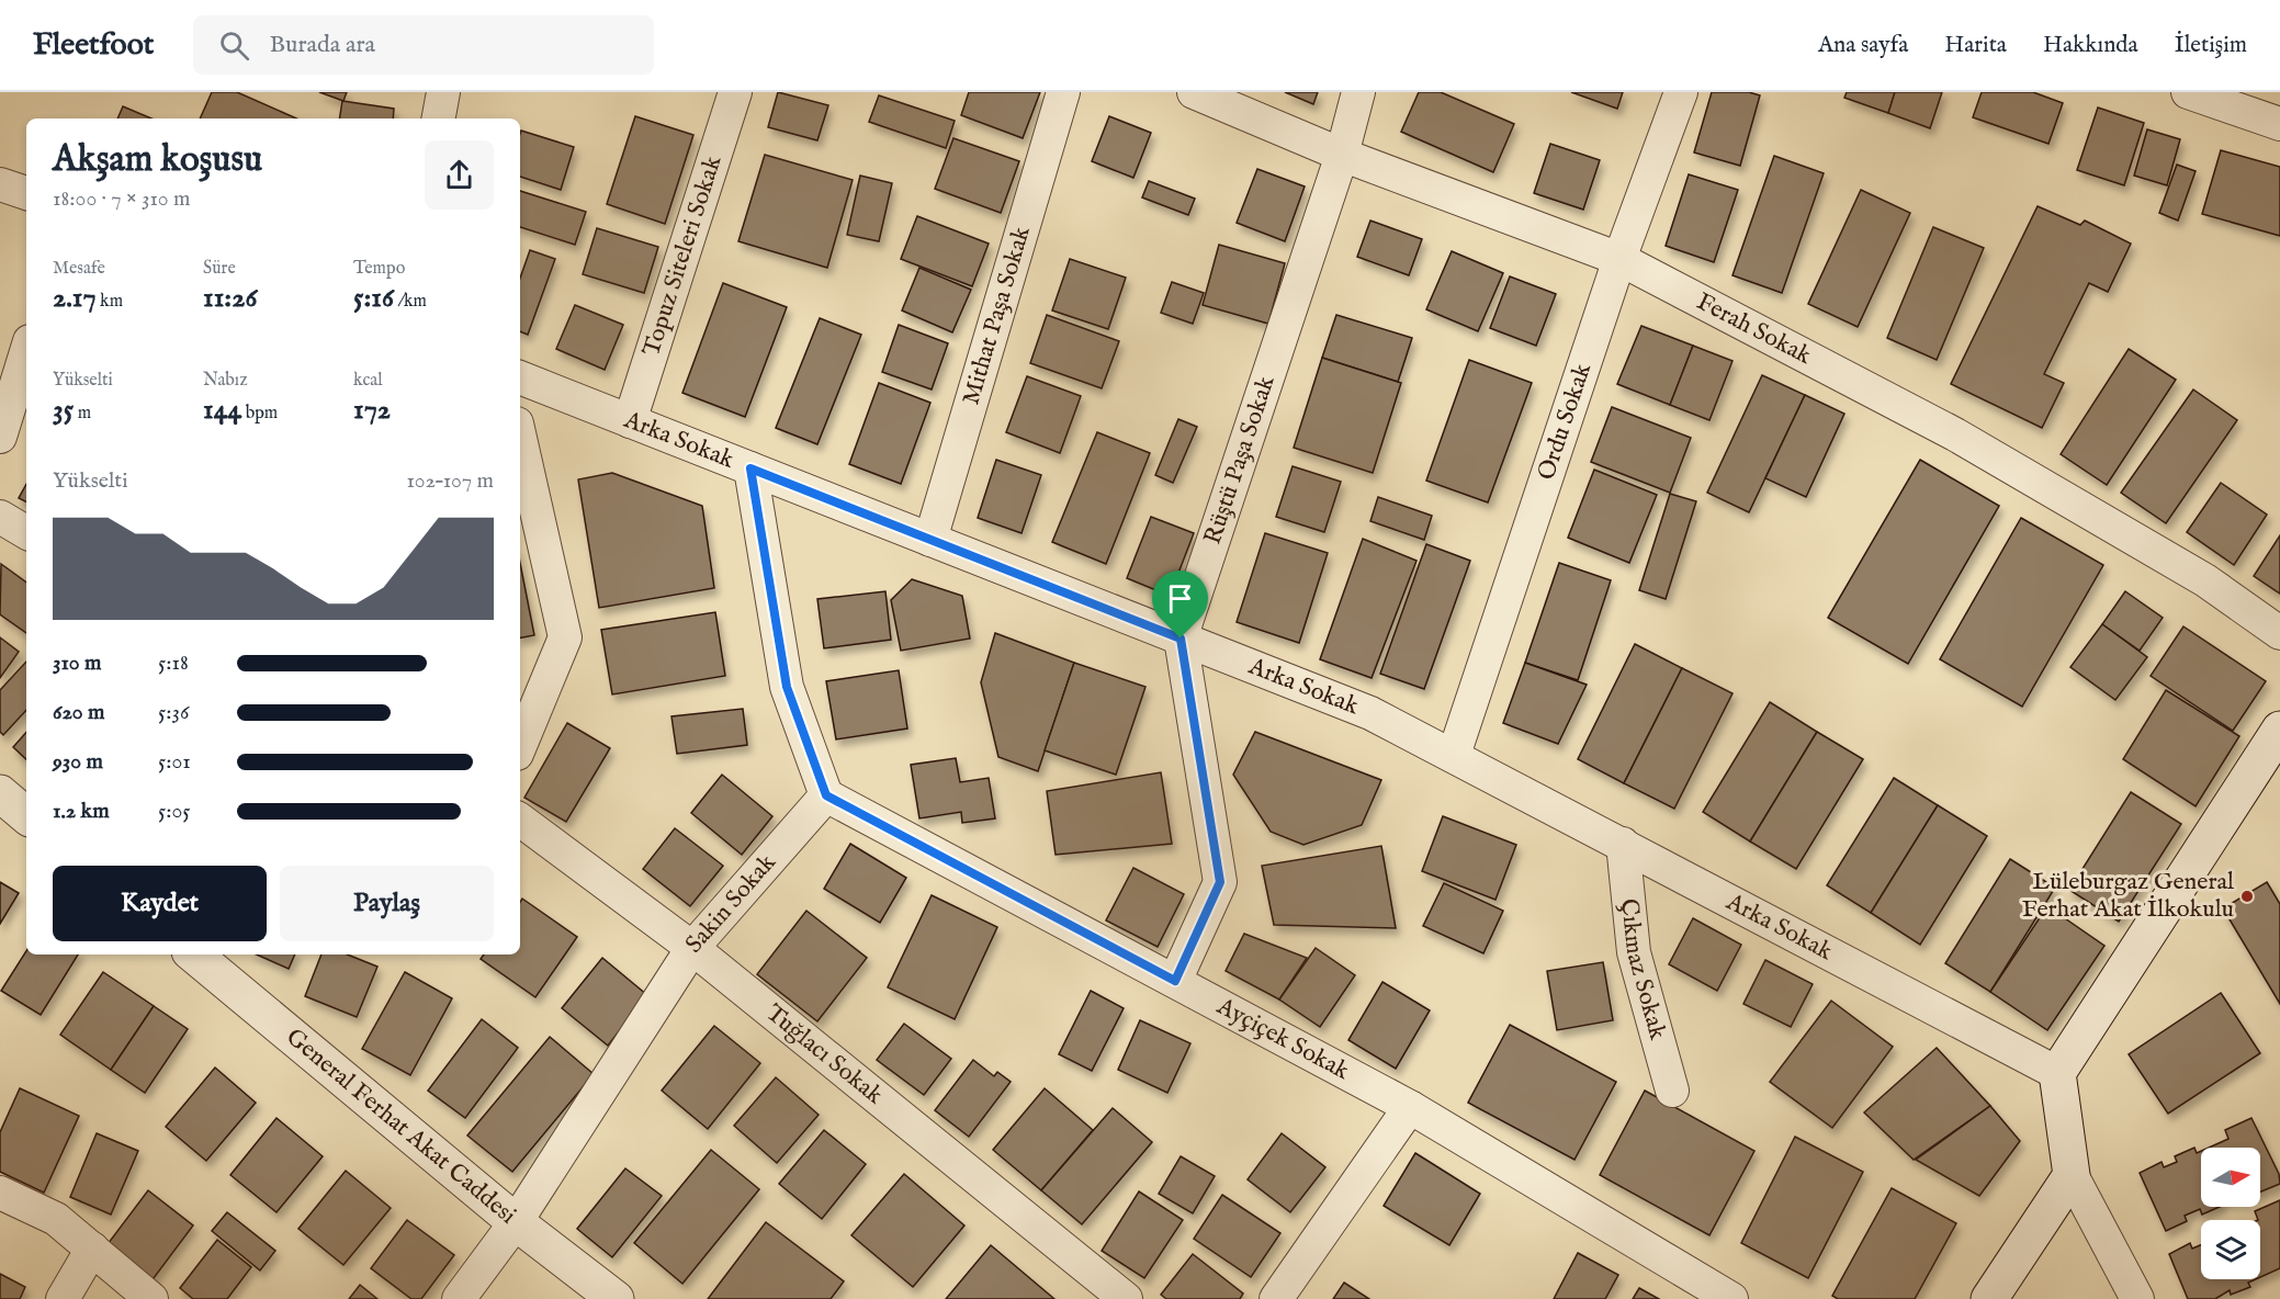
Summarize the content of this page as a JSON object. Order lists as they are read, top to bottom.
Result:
{
  "streets": {
    "main road": ["General Ferhat Akat Caddesi"],
    "street": [
      "Topuz Siteleri Sokak",
      "Mithat Paşa Sokak",
      "Ferah Sokak",
      "Ordu Sokak",
      "Arka Sokak",
      "Rüştü Paşa Sokak",
      "Sakin Sokak",
      "Çıkmaz Sokak",
      "Ayçiçek Sokak",
      "Tuğlacı Sokak"
    ]
  },
  "crossings": [
    ["Topuz Siteleri Sokak", "Arka Sokak"],
    ["Mithat Paşa Sokak", "Arka Sokak"],
    ["Ferah Sokak", "Ordu Sokak"],
    ["Ferah Sokak", "Rüştü Paşa Sokak"],
    ["Ordu Sokak", "Arka Sokak"],
    ["Arka Sokak", "Rüştü Paşa Sokak"],
    ["Arka Sokak", "Çıkmaz Sokak"],
    ["Rüştü Paşa Sokak", "Ayçiçek Sokak"],
    ["Sakin Sokak", "Ayçiçek Sokak"],
    ["Sakin Sokak", "Tuğlacı Sokak"],
    ["Sakin Sokak", "General Ferhat Akat Caddesi"]
  ],
  "places": ["Lüleburgaz General Ferhat Akat İlkokulu"],
  "north": "right",
  "page": {
    "header": "Fleetfoot",
    "search": "Burada ara",
    "nav": [
      "Ana sayfa",
      "Harita",
      "Hakkında",
      "İletişim"
    ],
    "heading": ["Akşam koşusu", "18:00 · 7 × 310 m"],
    "stats": [
      ["Mesafe", "2.17 km"],
      ["Süre", "11:26"],
      ["Tempo", "5:16 /km"],
      ["Yükselti", "35 m"],
      ["Nabız", "144 bpm"],
      ["kcal", "172"]
    ],
    "chart": ["Yükselti", "102–107 m"],
    "list": [
      {
        "name": "310 m",
        "note": "5:18"
      },
      {
        "name": "620 m",
        "note": "5:36"
      },
      {
        "name": "930 m",
        "note": "5:01"
      },
      {
        "name": "1.2 km",
        "note": "5:05"
      }
    ],
    "buttons": ["Kaydet", "Paylaş"]
  }
}
